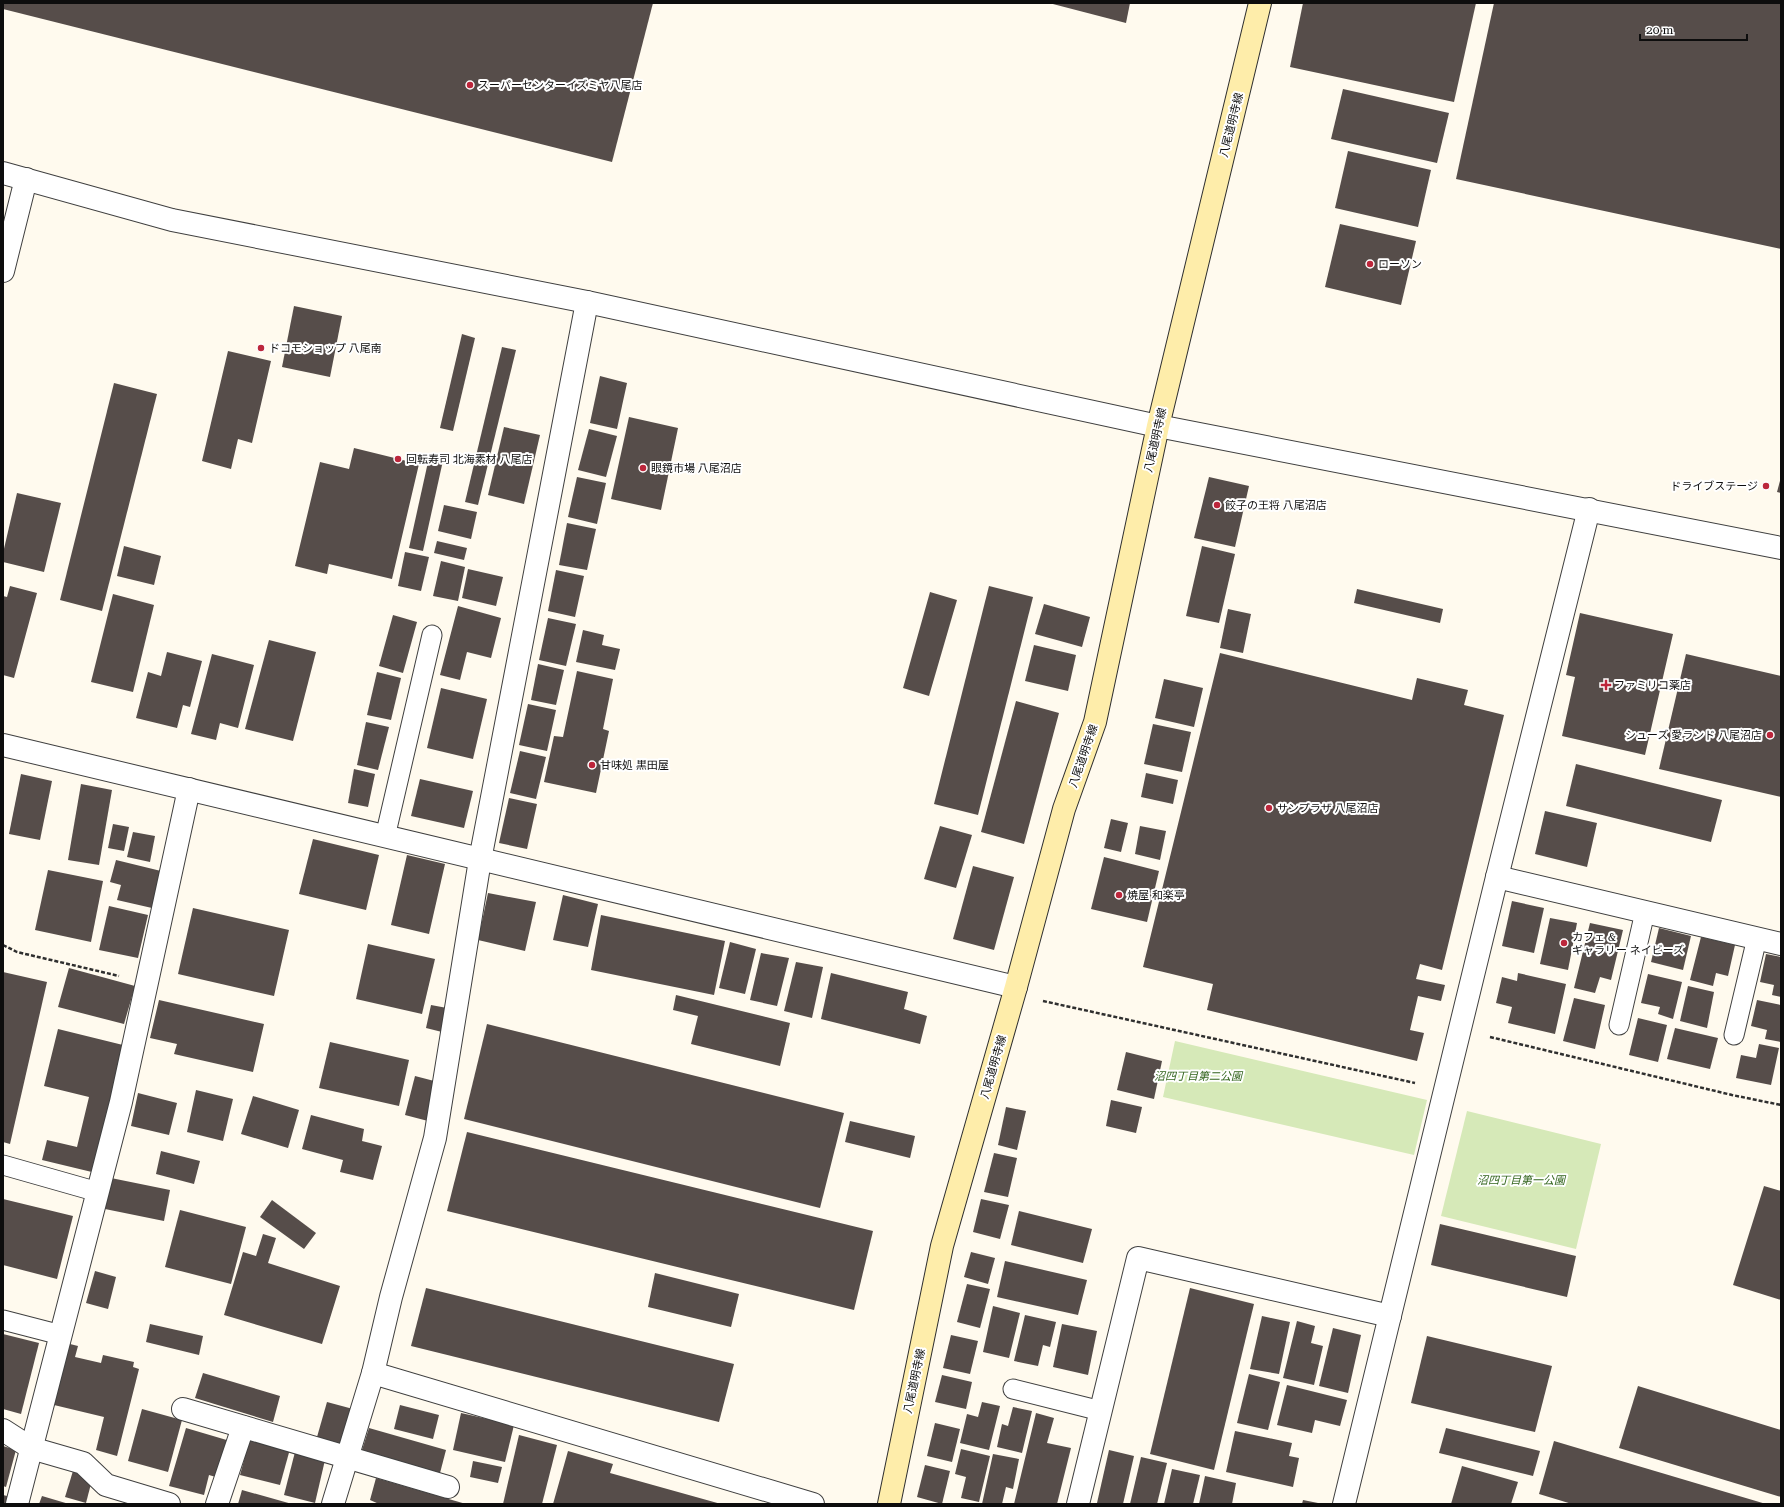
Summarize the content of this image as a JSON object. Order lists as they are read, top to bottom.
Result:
{
  "streets": {
    "main road": ["八尾道明寺線"]
  },
  "parks": ["沼四丁目第二公園", "沼四丁目第一公園"],
  "places": {
    "other": [
      "スーパーセンターイズミヤ八尾店",
      "ローソン",
      "ドコモショップ 八尾南",
      "回転寿司 北海素材 八尾店",
      "眼鏡市場 八尾沼店",
      "ドライブステージ",
      "餃子の王将 八尾沼店",
      "シューズ 愛ランド 八尾沼店",
      "甘味処 黒田屋",
      "サンプラザ 八尾沼店",
      "焼屋 和楽亭",
      "カフェ & ギャラリー ネイビーズ"
    ],
    "health": ["ファミリコ薬店"]
  },
  "scale_bar": "20 m"
}
